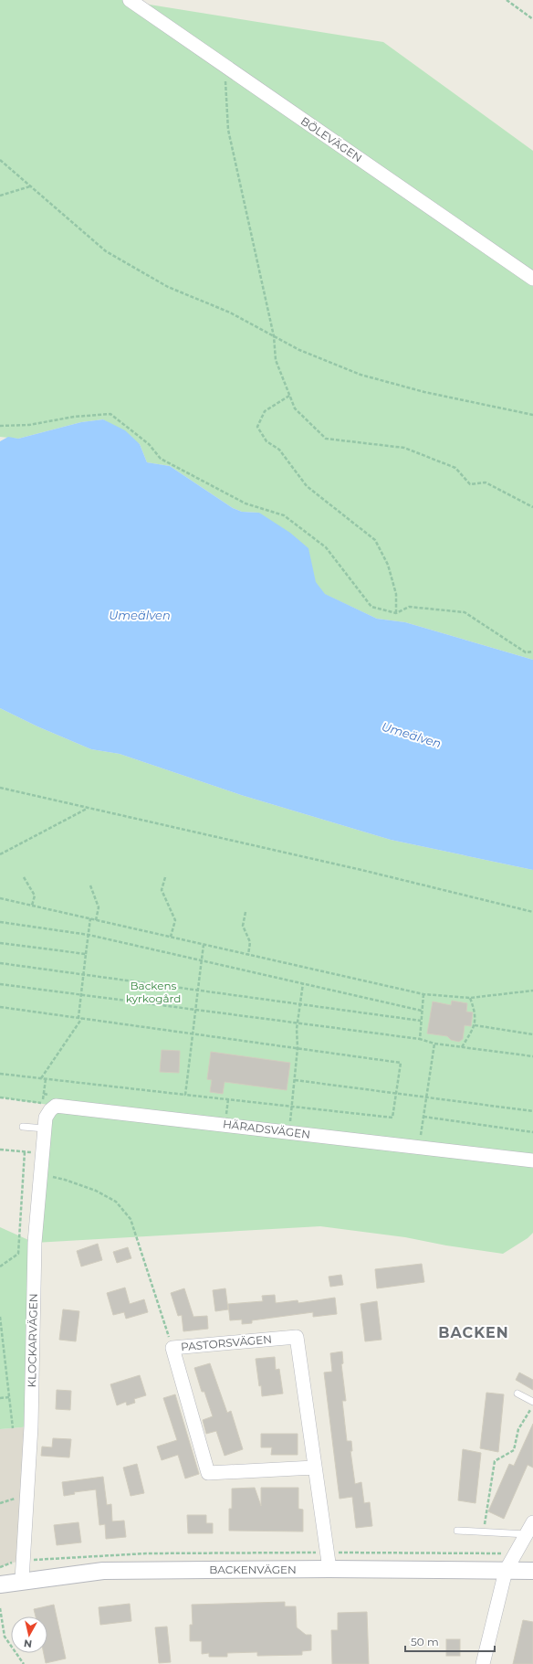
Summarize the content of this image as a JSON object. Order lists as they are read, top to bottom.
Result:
{
  "streets": {
    "street": [
      "BÖLEVÄGEN",
      "HÄRADSVÄGEN",
      "KLOCKARVÄGEN",
      "PASTORSVÄGEN",
      "BACKENVÄGEN"
    ]
  },
  "crossings": [
    ["HÄRADSVÄGEN", "KLOCKARVÄGEN"],
    ["KLOCKARVÄGEN", "BACKENVÄGEN"],
    ["PASTORSVÄGEN", "BACKENVÄGEN"]
  ],
  "districts": ["BACKEN"],
  "water": ["Umeälven"],
  "parks": ["Backens kyrkogård"],
  "scale_bar": "50 m",
  "north": "bottom"
}
